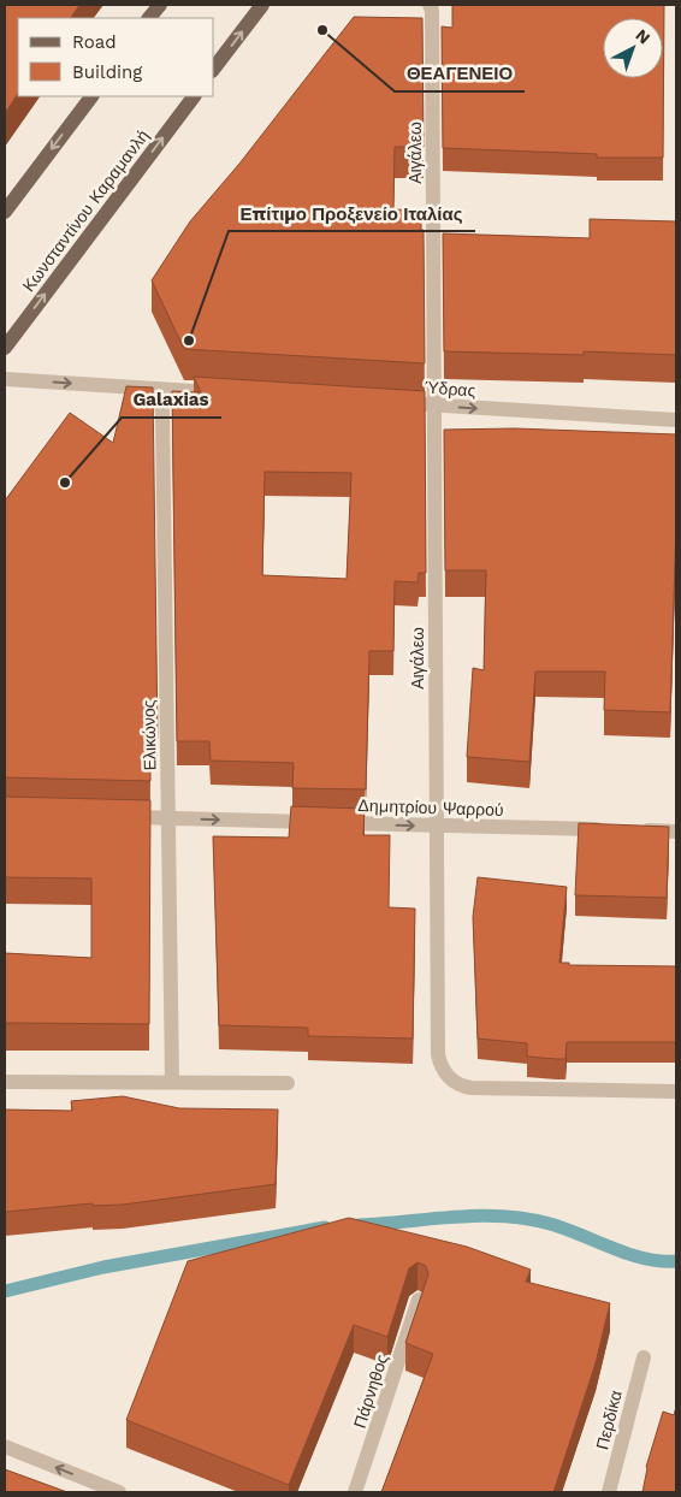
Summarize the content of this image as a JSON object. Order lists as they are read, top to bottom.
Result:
{
  "streets": {
    "main road": ["Κωνσταντίνου Καραμανλή"],
    "street": [
      "Αιγάλεω",
      "Ύδρας",
      "Ελικώνος",
      "Δημητρίου Ψαρρού",
      "Πάρνηθος",
      "Περδίκα"
    ]
  },
  "crossings": [
    ["Αιγάλεω", "Ύδρας"],
    ["Αιγάλεω", "Δημητρίου Ψαρρού"],
    ["Ελικώνος", "Δημητρίου Ψαρρού"]
  ],
  "one_way": ["Ύδρας", "Δημητρίου Ψαρρού"],
  "places": ["ΘΕΑΓΕΝΕΙΟ", "Επίτιμο Προξενείο Ιταλίας", "Galaxias"],
  "legend": ["Road", "Building"],
  "north": "top right"
}
